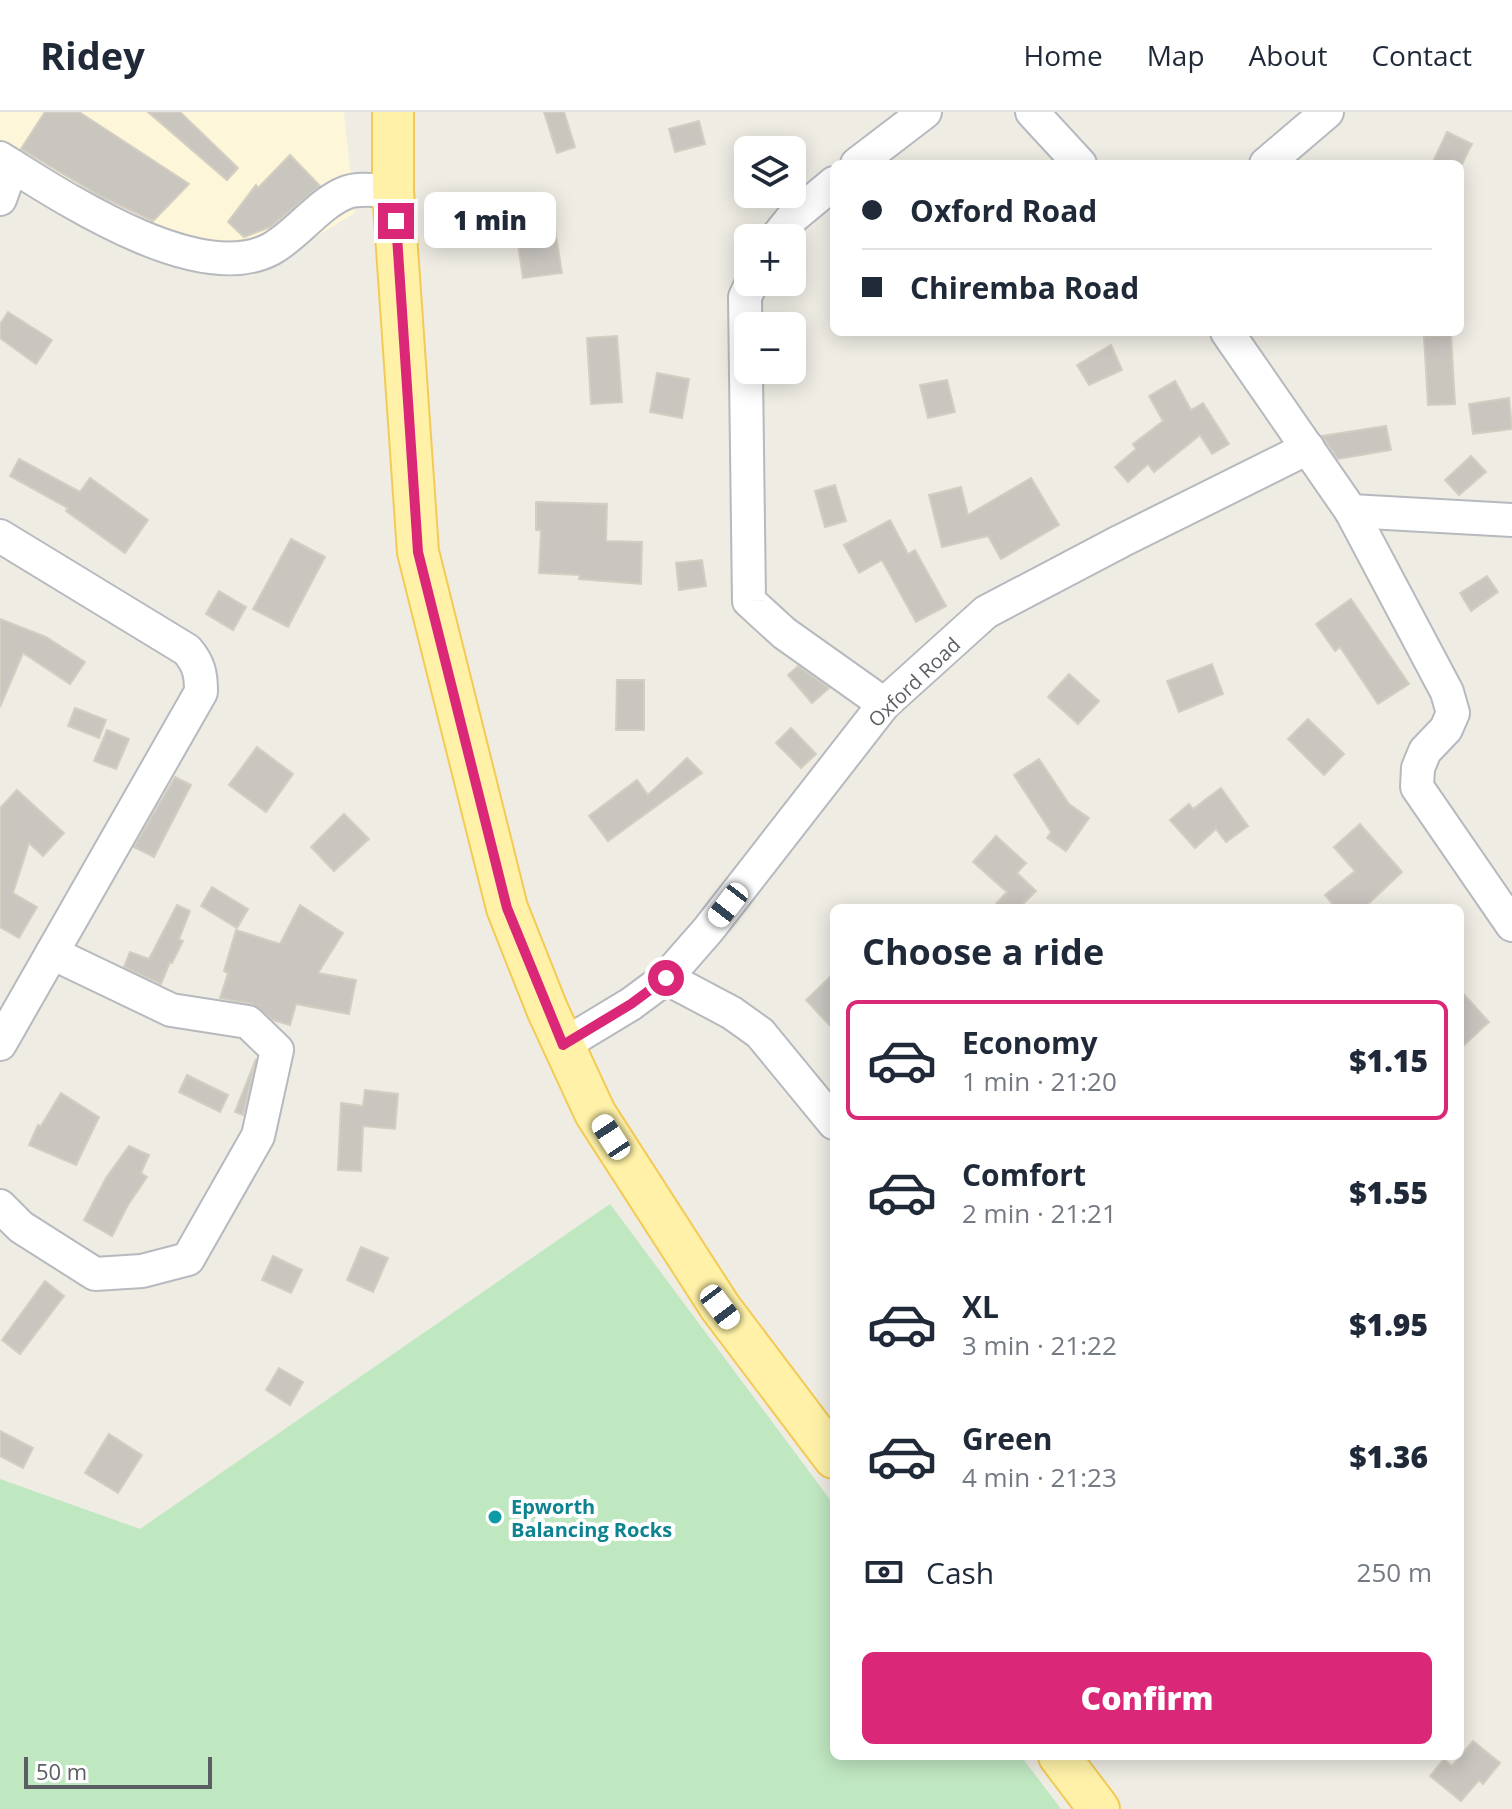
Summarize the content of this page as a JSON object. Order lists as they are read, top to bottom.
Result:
{
  "streets": {
    "street": ["Oxford Road"]
  },
  "places": ["Epworth Balancing Rocks"],
  "scale_bar": "50 m",
  "page": {
    "header": "Ridey",
    "nav": [
      "Home",
      "Map",
      "About",
      "Contact"
    ],
    "map_buttons": ["+", "−"],
    "banner": ["Oxford Road", "Chiremba Road"],
    "bubble": "1 min",
    "heading": "Choose a ride",
    "list": [
      {
        "name": "Economy",
        "note": "1 min · 21:20",
        "value": "$1.15"
      },
      {
        "name": "Comfort",
        "note": "2 min · 21:21",
        "value": "$1.55"
      },
      {
        "name": "XL",
        "note": "3 min · 21:22",
        "value": "$1.95"
      },
      {
        "name": "Green",
        "note": "4 min · 21:23",
        "value": "$1.36"
      }
    ],
    "pay": ["Cash", "250 m"],
    "buttons": "Confirm",
    "scale": "50 m"
  }
}
